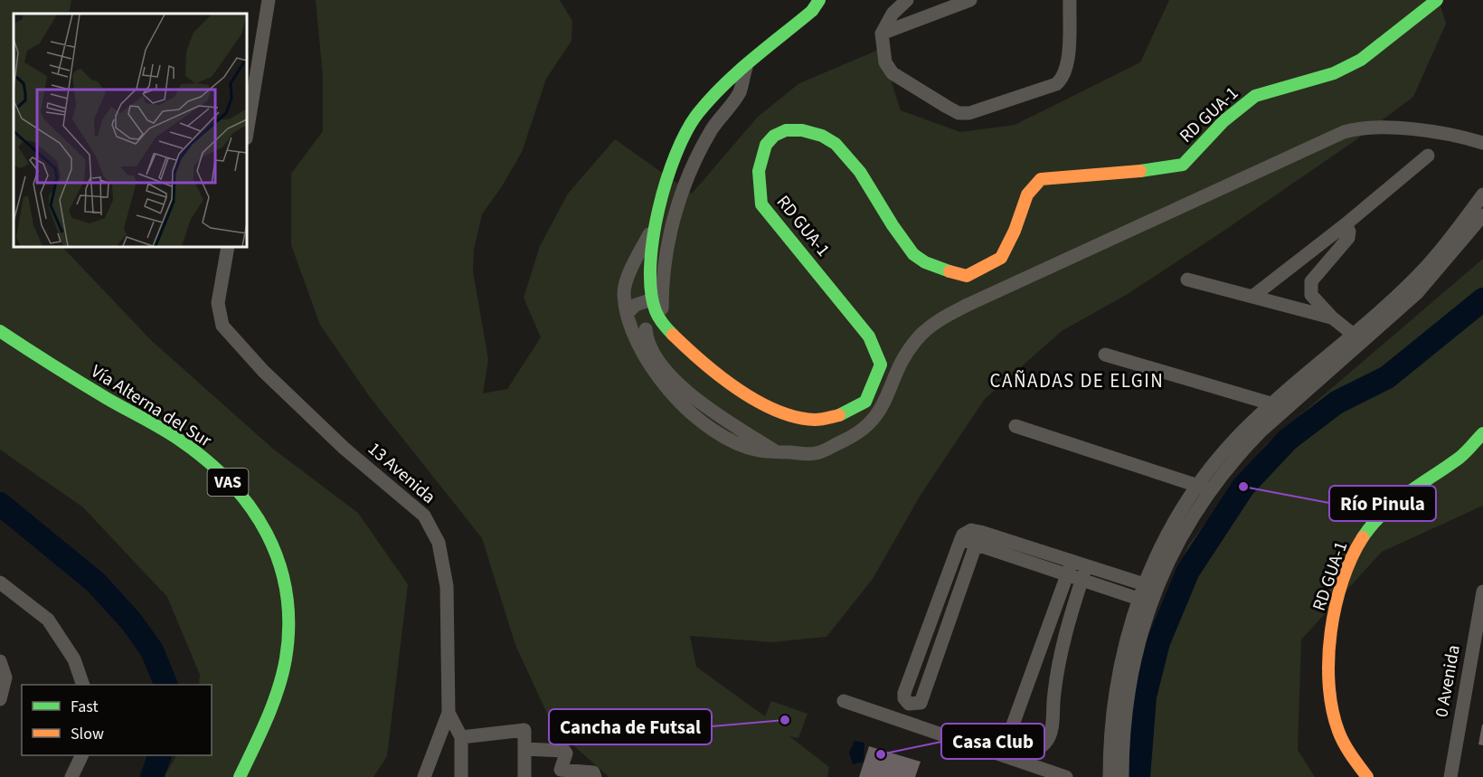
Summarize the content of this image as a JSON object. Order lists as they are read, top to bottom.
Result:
{
  "streets": {
    "main road": ["RD GUA-1", "Vía Alterna del Sur", "VAS"],
    "street": ["13 Avenida", "0 Avenida"]
  },
  "districts": ["CAÑADAS DE ELGIN"],
  "places": ["Río Pinula", "Cancha de Futsal", "Casa Club"],
  "legend": ["Fast", "Slow"]
}
